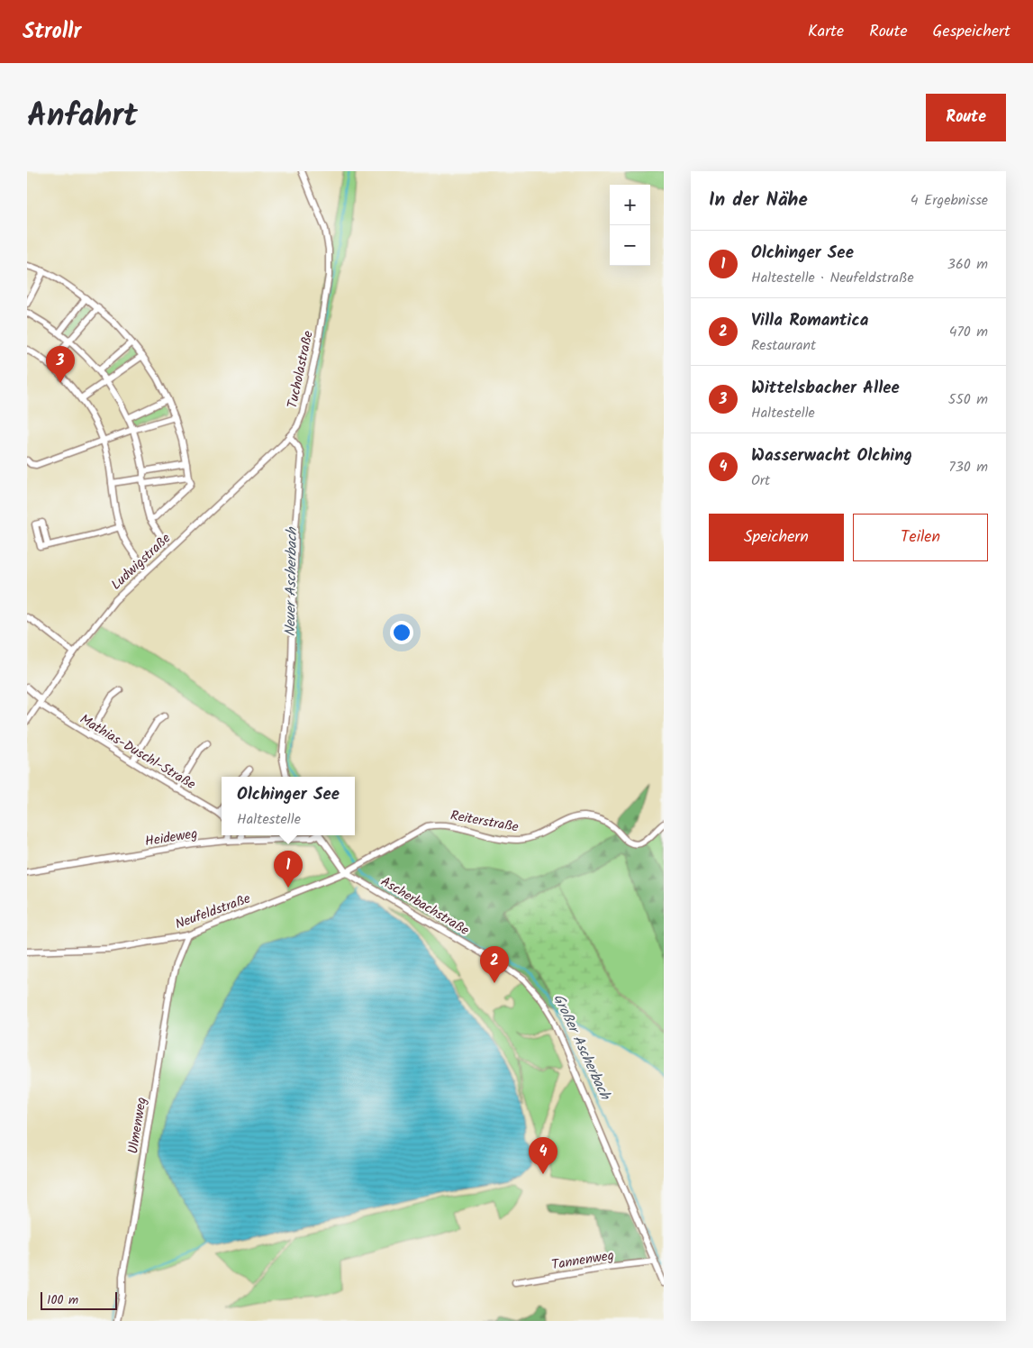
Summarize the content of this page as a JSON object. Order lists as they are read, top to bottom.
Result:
{
  "streets": {
    "street": [
      "Tucholastraße",
      "Ludwigstraße",
      "Mathias-Duschl-Straße",
      "Reiterstraße",
      "Heideweg",
      "Ascherbachstraße",
      "Neufeldstraße",
      "Ulmenweg",
      "Tannenweg"
    ]
  },
  "crossings": [
    ["Tucholastraße", "Ludwigstraße"],
    ["Ludwigstraße", "Mathias-Duschl-Straße"],
    ["Reiterstraße", "Ascherbachstraße"],
    ["Reiterstraße", "Neufeldstraße"],
    ["Ascherbachstraße", "Neufeldstraße"],
    ["Ascherbachstraße", "Tannenweg"],
    ["Neufeldstraße", "Ulmenweg"]
  ],
  "water": ["Neuer Ascherbach", "Großer Ascherbach"],
  "scale_bar": "100 m",
  "page": {
    "header": "Strollr",
    "nav": ["Karte", "Route", "Gespeichert"],
    "title": "Anfahrt",
    "buttons": [
      "Route",
      ["Speichern", "Teilen"]
    ],
    "heading": ["In der Nähe", "4 Ergebnisse"],
    "map_buttons": ["+", "−"],
    "list": [
      {
        "mark": "1",
        "name": "Olchinger See",
        "note": "Haltestelle · Neufeldstraße",
        "value": "360 m"
      },
      {
        "mark": "2",
        "name": "Villa Romantica",
        "note": "Restaurant",
        "value": "470 m"
      },
      {
        "mark": "3",
        "name": "Wittelsbacher Allee",
        "note": "Haltestelle",
        "value": "550 m"
      },
      {
        "mark": "4",
        "name": "Wasserwacht Olching",
        "note": "Ort",
        "value": "730 m"
      }
    ],
    "pins": [
      "3",
      "1",
      "2",
      "4"
    ],
    "popup": ["Olchinger See", "Haltestelle"],
    "scale": "100 m"
  }
}
